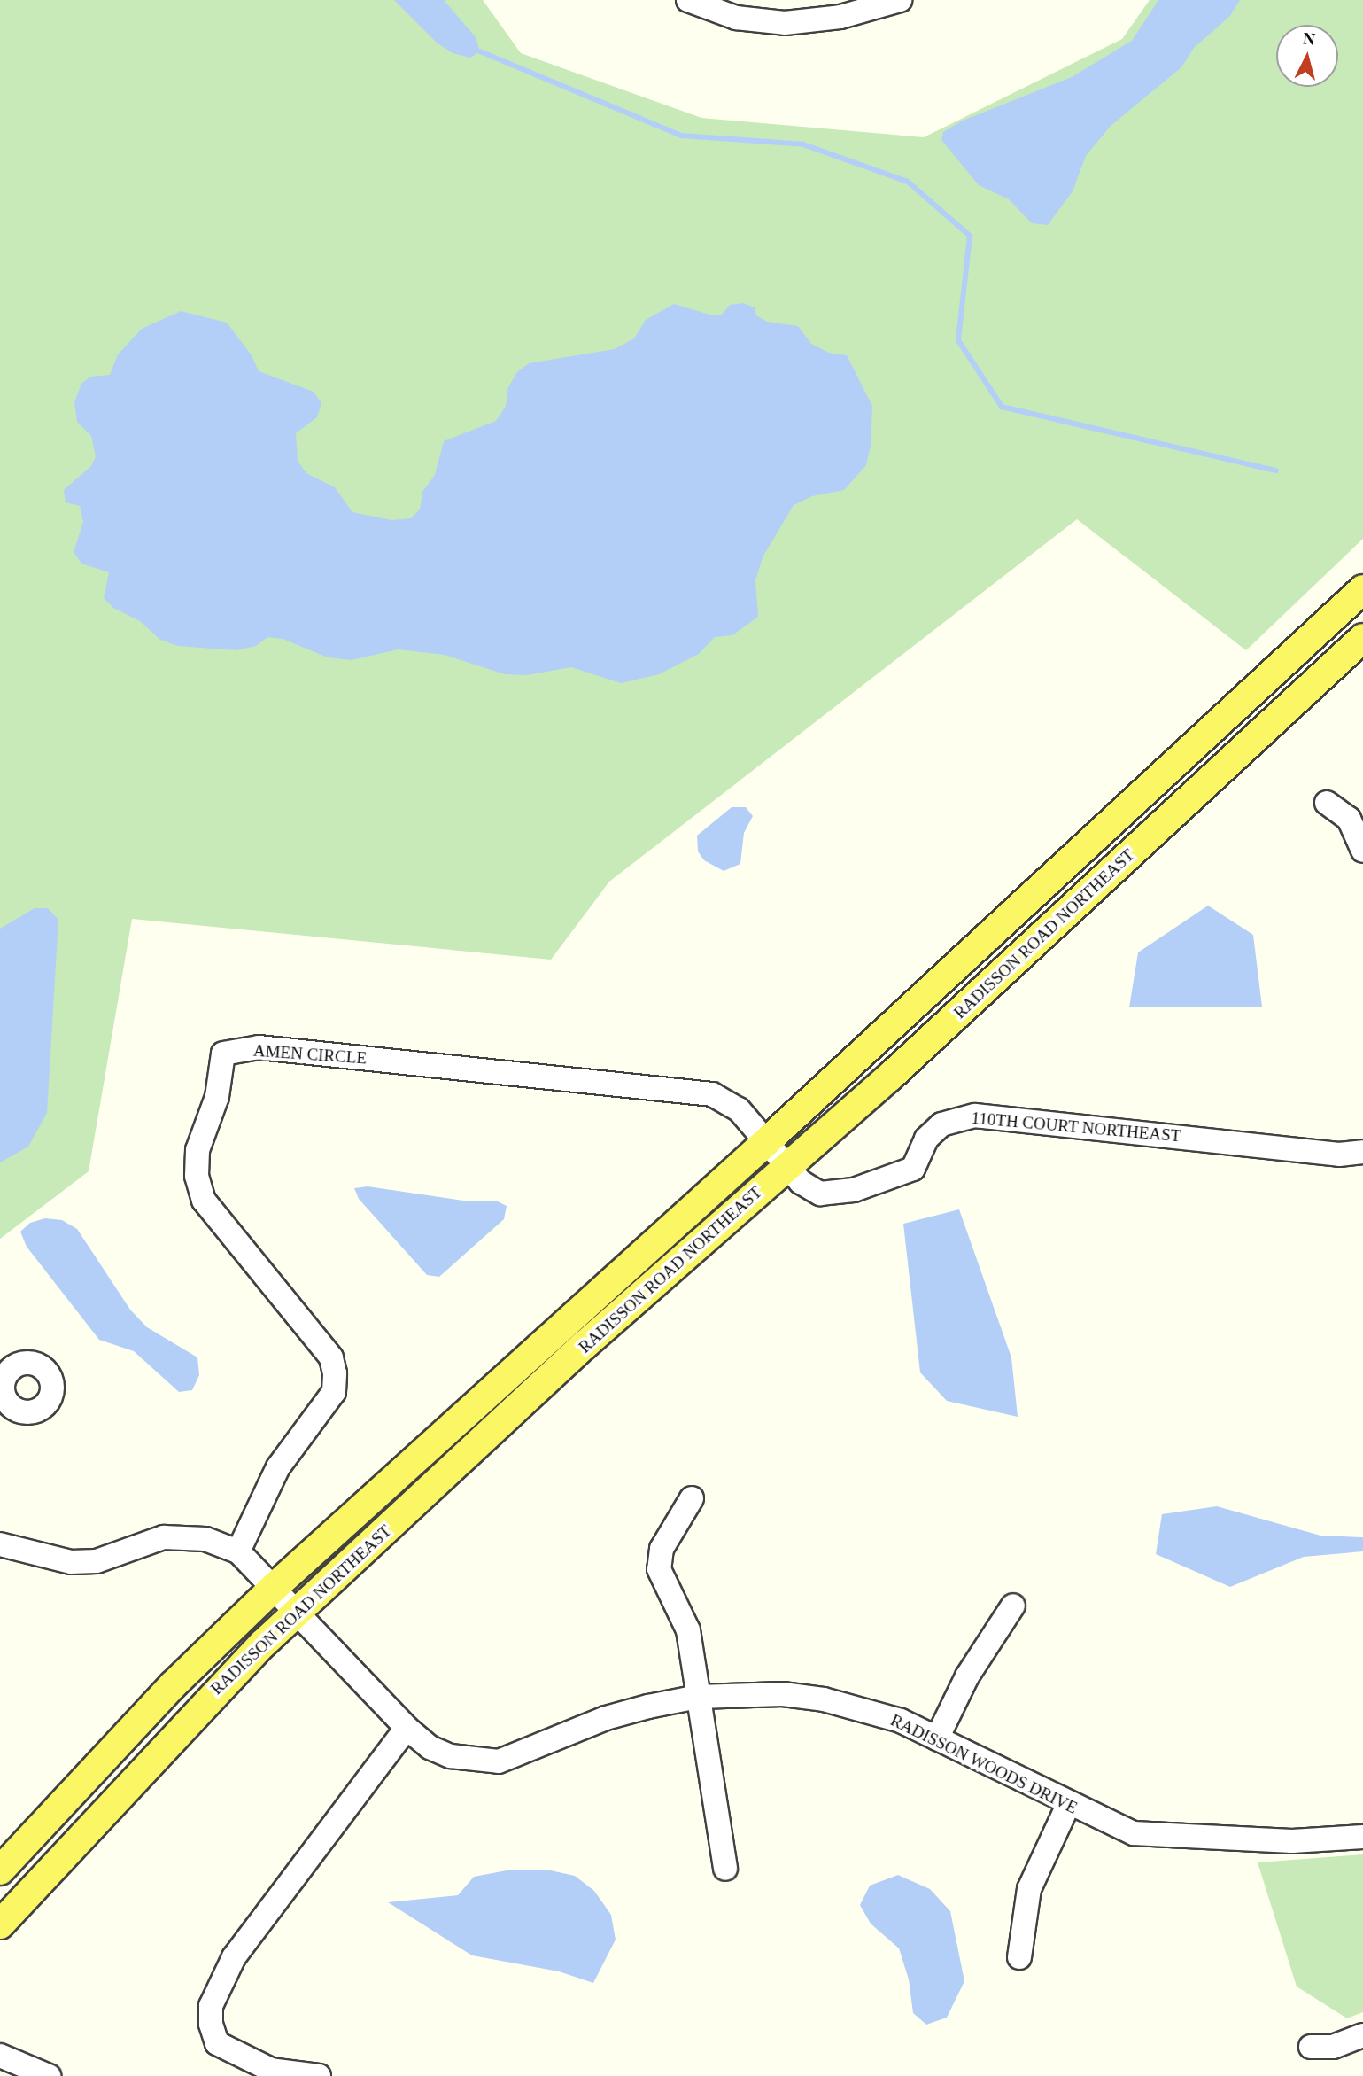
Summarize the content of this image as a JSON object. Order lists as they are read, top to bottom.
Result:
{
  "streets": {
    "main road": ["RADISSON ROAD NORTHEAST"],
    "street": ["AMEN CIRCLE", "110TH COURT NORTHEAST", "RADISSON WOODS DRIVE"]
  },
  "crossings": [
    ["RADISSON ROAD NORTHEAST", "AMEN CIRCLE"],
    ["RADISSON ROAD NORTHEAST", "110TH COURT NORTHEAST"],
    ["RADISSON ROAD NORTHEAST", "RADISSON WOODS DRIVE"],
    ["AMEN CIRCLE", "110TH COURT NORTHEAST"],
    ["AMEN CIRCLE", "RADISSON WOODS DRIVE"]
  ],
  "north": "top"
}
